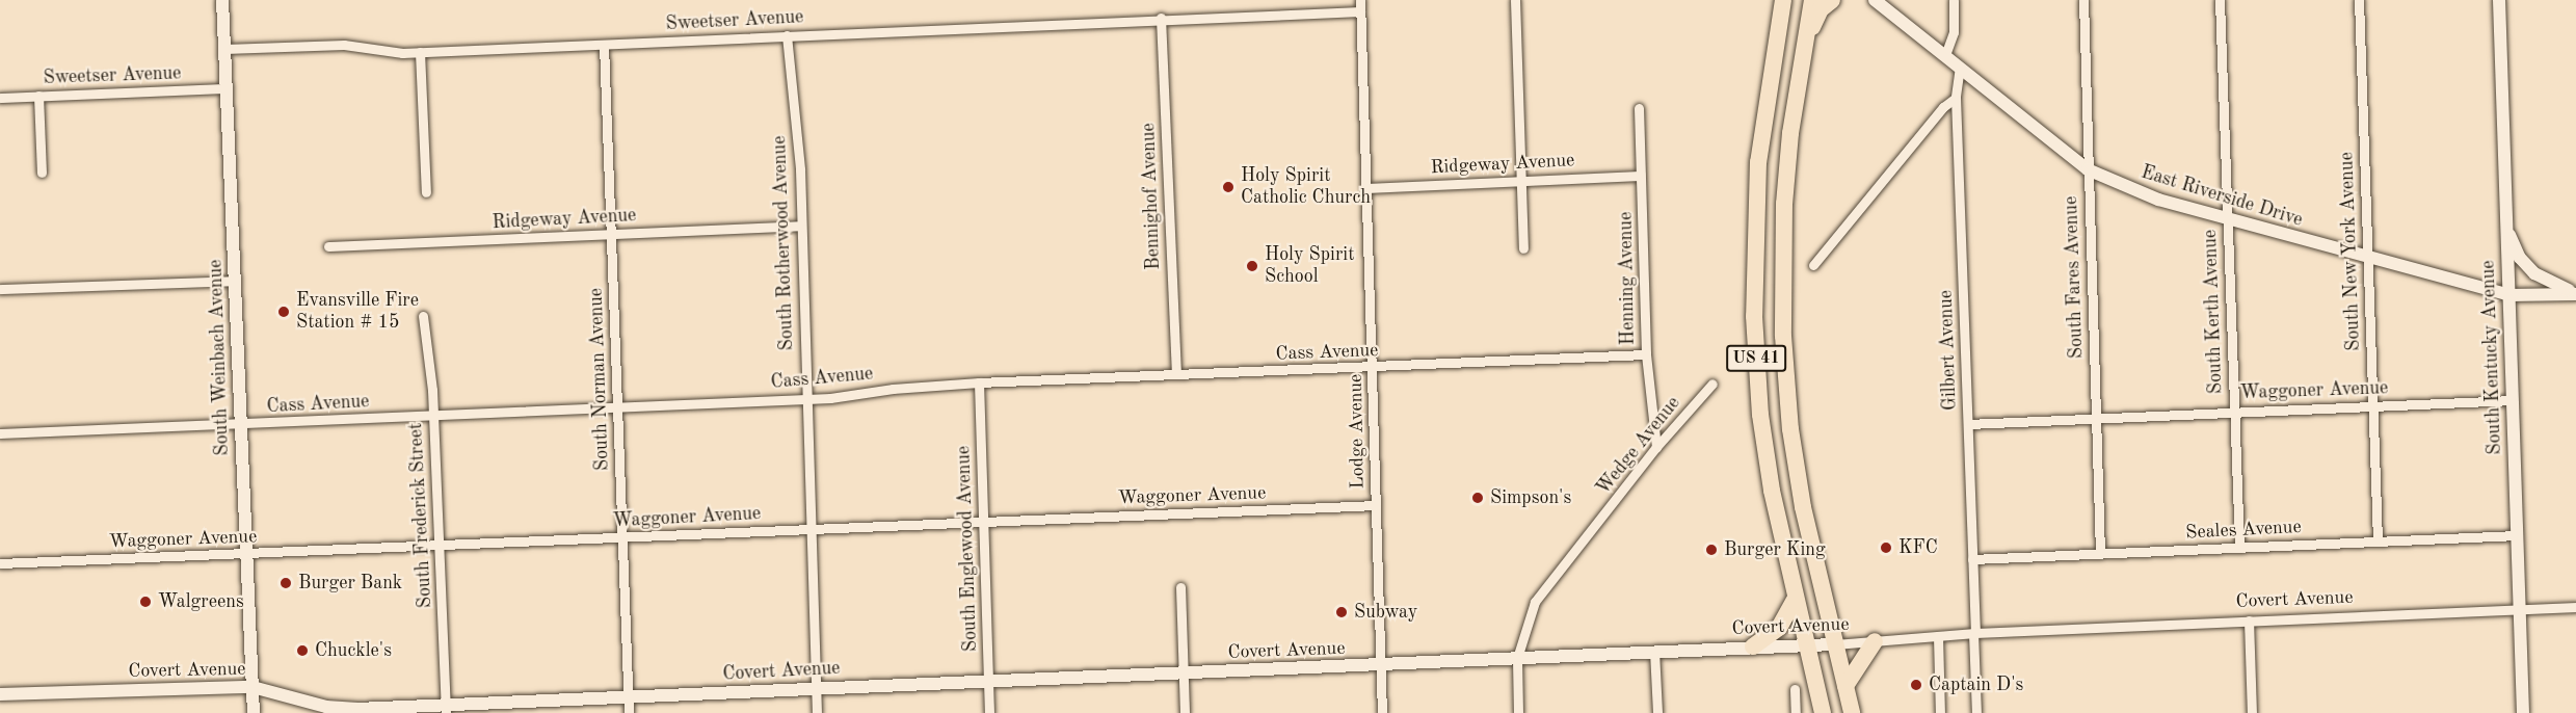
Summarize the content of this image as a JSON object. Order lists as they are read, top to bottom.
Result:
{
  "streets": {
    "highway": ["US 41"],
    "street": [
      "Sweetser Avenue",
      "Ridgeway Avenue",
      "Bennighof Avenue",
      "East Riverside Drive",
      "South Rotherwood Avenue",
      "South New York Avenue",
      "South Fares Avenue",
      "Henning Avenue",
      "South Kerth Avenue",
      "Gilbert Avenue",
      "Cass Avenue",
      "South Weinbach Avenue",
      "South Kentucky Avenue",
      "South Norman Avenue",
      "Waggoner Avenue",
      "Lodge Avenue",
      "Wedge Avenue",
      "South Frederick Street",
      "Seales Avenue",
      "South Englewood Avenue",
      "Covert Avenue"
    ]
  },
  "crossings": [
    ["Sweetser Avenue", "Bennighof Avenue"],
    ["Sweetser Avenue", "South Rotherwood Avenue"],
    ["Sweetser Avenue", "South Weinbach Avenue"],
    ["Sweetser Avenue", "South Norman Avenue"],
    ["Sweetser Avenue", "Lodge Avenue"],
    ["Ridgeway Avenue", "South Rotherwood Avenue"],
    ["Ridgeway Avenue", "Henning Avenue"],
    ["Ridgeway Avenue", "South Norman Avenue"],
    ["Ridgeway Avenue", "Lodge Avenue"],
    ["Bennighof Avenue", "Cass Avenue"],
    ["East Riverside Drive", "South New York Avenue"],
    ["East Riverside Drive", "South Fares Avenue"],
    ["East Riverside Drive", "South Kerth Avenue"],
    ["East Riverside Drive", "Gilbert Avenue"],
    ["East Riverside Drive", "South Kentucky Avenue"],
    ["South Rotherwood Avenue", "Cass Avenue"],
    ["South Rotherwood Avenue", "Waggoner Avenue"],
    ["South Rotherwood Avenue", "Covert Avenue"],
    ["South New York Avenue", "Waggoner Avenue"],
    ["South New York Avenue", "Seales Avenue"],
    ["South Fares Avenue", "Waggoner Avenue"],
    ["South Fares Avenue", "Seales Avenue"],
    ["Henning Avenue", "Cass Avenue"],
    ["Henning Avenue", "Wedge Avenue"],
    ["South Kerth Avenue", "Waggoner Avenue"],
    ["South Kerth Avenue", "Seales Avenue"],
    ["Gilbert Avenue", "Waggoner Avenue"],
    ["Gilbert Avenue", "Seales Avenue"],
    ["Gilbert Avenue", "Covert Avenue"],
    ["Cass Avenue", "South Weinbach Avenue"],
    ["Cass Avenue", "South Norman Avenue"],
    ["Cass Avenue", "Lodge Avenue"],
    ["Cass Avenue", "South Frederick Street"],
    ["Cass Avenue", "South Englewood Avenue"],
    ["South Weinbach Avenue", "Waggoner Avenue"],
    ["South Weinbach Avenue", "Covert Avenue"],
    ["South Kentucky Avenue", "Waggoner Avenue"],
    ["South Kentucky Avenue", "Seales Avenue"],
    ["South Kentucky Avenue", "Covert Avenue"],
    ["US 41", "Covert Avenue"],
    ["South Norman Avenue", "Waggoner Avenue"],
    ["South Norman Avenue", "Covert Avenue"],
    ["Waggoner Avenue", "Lodge Avenue"],
    ["Waggoner Avenue", "South Frederick Street"],
    ["Waggoner Avenue", "South Englewood Avenue"],
    ["Lodge Avenue", "Covert Avenue"],
    ["Wedge Avenue", "Covert Avenue"],
    ["South Frederick Street", "Covert Avenue"],
    ["South Englewood Avenue", "Covert Avenue"]
  ],
  "places": [
    "Holy Spirit Catholic Church",
    "Holy Spirit School",
    "Evansville Fire Station # 15",
    "Simpson's",
    "KFC",
    "Burger King",
    "Burger Bank",
    "Walgreens",
    "Subway",
    "Chuckle's",
    "Captain D's"
  ]
}
